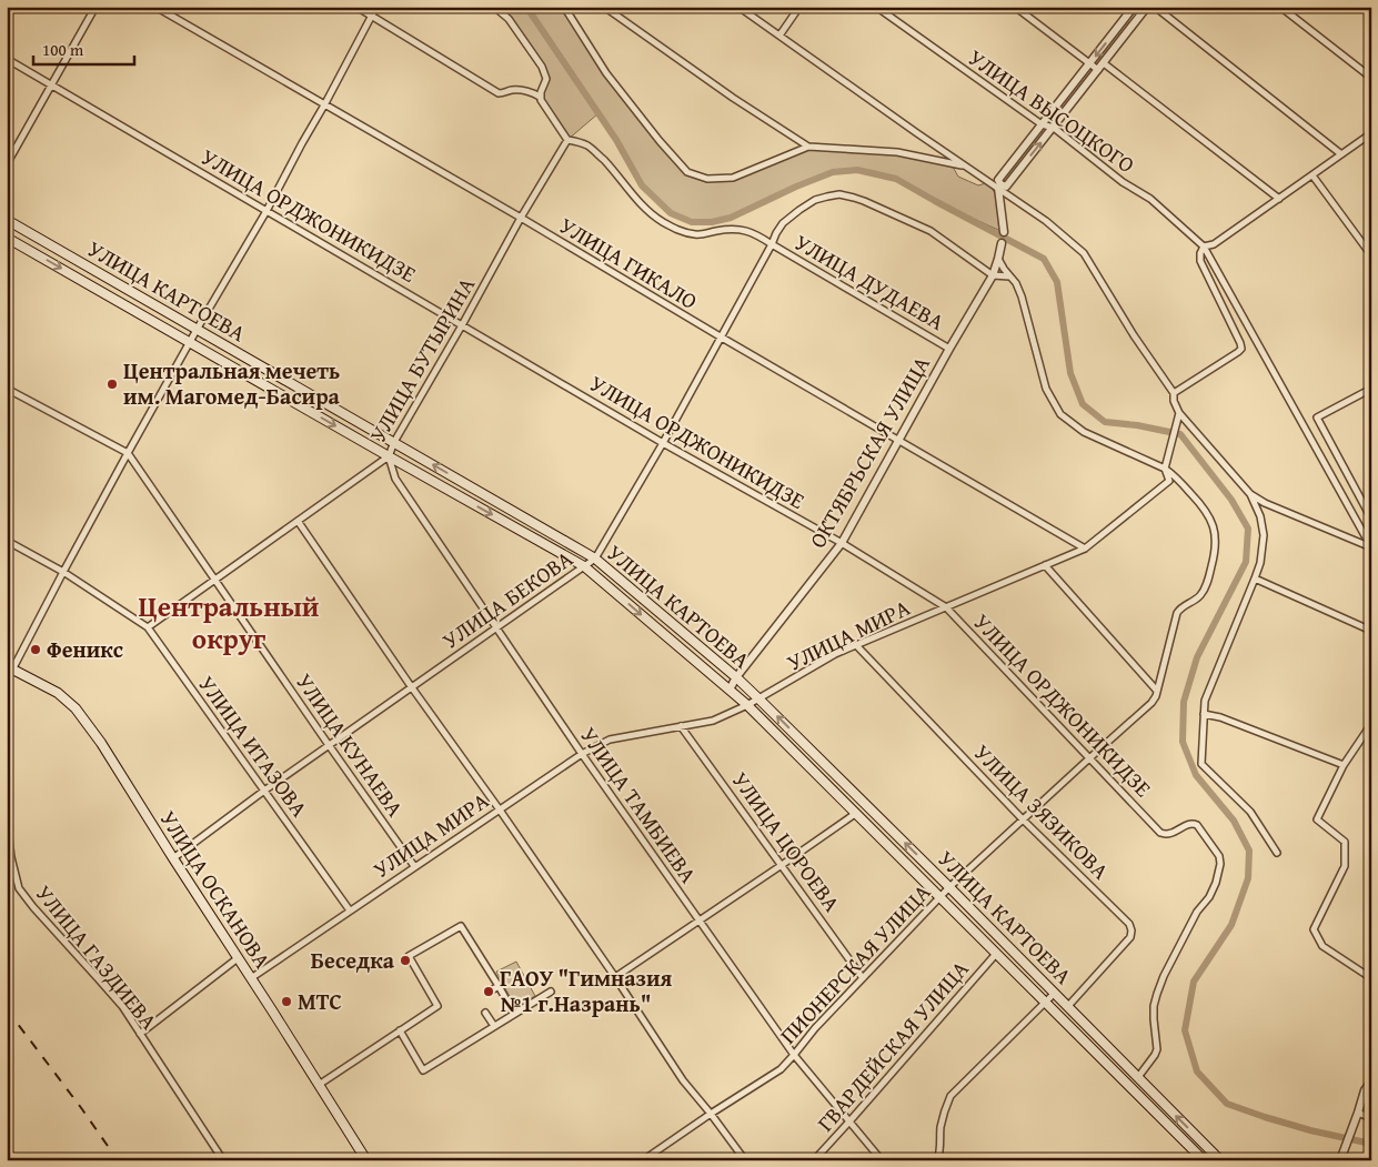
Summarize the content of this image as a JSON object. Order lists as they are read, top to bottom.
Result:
{
  "streets": {
    "main road": ["УЛИЦА КАРТОЕВА", "УЛИЦА ОСКАНОВА"],
    "street": [
      "УЛИЦА ВЫСОЦКОГО",
      "УЛИЦА ОРДЖОНИКИДЗЕ",
      "УЛИЦА ГИКАЛО",
      "УЛИЦА ДУДАЕВА",
      "УЛИЦА БУТЫРИНА",
      "ОКТЯБРЬСКАЯ УЛИЦА",
      "УЛИЦА БЕКОВА",
      "УЛИЦА МИРА",
      "УЛИЦА КУНАЕВА",
      "УЛИЦА ИТАЗОВА",
      "УЛИЦА ТАМБИЕВА",
      "УЛИЦА ЗЯЗИКОВА",
      "УЛИЦА ЦОРОЕВА",
      "УЛИЦА ГАЗДИЕВА",
      "ПИОНЕРСКАЯ УЛИЦА",
      "ГВАРДЕЙСКАЯ УЛИЦА"
    ]
  },
  "crossings": [
    ["УЛИЦА ОРДЖОНИКИДЗЕ", "УЛИЦА КАРТОЕВА"],
    ["УЛИЦА ОРДЖОНИКИДЗЕ", "УЛИЦА БУТЫРИНА"],
    ["УЛИЦА ОРДЖОНИКИДЗЕ", "ОКТЯБРЬСКАЯ УЛИЦА"],
    ["УЛИЦА ОРДЖОНИКИДЗЕ", "УЛИЦА БЕКОВА"],
    ["УЛИЦА ОРДЖОНИКИДЗЕ", "УЛИЦА МИРА"],
    ["УЛИЦА ОРДЖОНИКИДЗЕ", "ПИОНЕРСКАЯ УЛИЦА"],
    ["УЛИЦА ГИКАЛО", "УЛИЦА БУТЫРИНА"],
    ["УЛИЦА ГИКАЛО", "ОКТЯБРЬСКАЯ УЛИЦА"],
    ["УЛИЦА ГИКАЛО", "УЛИЦА БЕКОВА"],
    ["УЛИЦА ГИКАЛО", "УЛИЦА МИРА"],
    ["УЛИЦА ДУДАЕВА", "УЛИЦА БУТЫРИНА"],
    ["УЛИЦА ДУДАЕВА", "ОКТЯБРЬСКАЯ УЛИЦА"],
    ["УЛИЦА ДУДАЕВА", "УЛИЦА БЕКОВА"],
    ["УЛИЦА КАРТОЕВА", "УЛИЦА БУТЫРИНА"],
    ["УЛИЦА КАРТОЕВА", "ОКТЯБРЬСКАЯ УЛИЦА"],
    ["УЛИЦА КАРТОЕВА", "УЛИЦА БЕКОВА"],
    ["УЛИЦА КАРТОЕВА", "УЛИЦА МИРА"],
    ["УЛИЦА КАРТОЕВА", "УЛИЦА ТАМБИЕВА"],
    ["УЛИЦА КАРТОЕВА", "УЛИЦА ЗЯЗИКОВА"],
    ["УЛИЦА КАРТОЕВА", "ПИОНЕРСКАЯ УЛИЦА"],
    ["УЛИЦА КАРТОЕВА", "ГВАРДЕЙСКАЯ УЛИЦА"],
    ["УЛИЦА БУТЫРИНА", "УЛИЦА КУНАЕВА"],
    ["УЛИЦА БУТЫРИНА", "УЛИЦА ИТАЗОВА"],
    ["УЛИЦА БУТЫРИНА", "УЛИЦА ТАМБИЕВА"],
    ["ОКТЯБРЬСКАЯ УЛИЦА", "УЛИЦА БЕКОВА"],
    ["УЛИЦА БЕКОВА", "УЛИЦА КУНАЕВА"],
    ["УЛИЦА БЕКОВА", "УЛИЦА ИТАЗОВА"],
    ["УЛИЦА БЕКОВА", "УЛИЦА ТАМБИЕВА"],
    ["УЛИЦА БЕКОВА", "УЛИЦА ОСКАНОВА"],
    ["УЛИЦА МИРА", "УЛИЦА КУНАЕВА"],
    ["УЛИЦА МИРА", "УЛИЦА ИТАЗОВА"],
    ["УЛИЦА МИРА", "УЛИЦА ТАМБИЕВА"],
    ["УЛИЦА МИРА", "УЛИЦА ЗЯЗИКОВА"],
    ["УЛИЦА МИРА", "УЛИЦА ЦОРОЕВА"],
    ["УЛИЦА МИРА", "УЛИЦА ОСКАНОВА"],
    ["УЛИЦА МИРА", "ПИОНЕРСКАЯ УЛИЦА"],
    ["УЛИЦА ТАМБИЕВА", "ПИОНЕРСКАЯ УЛИЦА"],
    ["УЛИЦА ТАМБИЕВА", "ГВАРДЕЙСКАЯ УЛИЦА"],
    ["УЛИЦА ЗЯЗИКОВА", "ПИОНЕРСКАЯ УЛИЦА"],
    ["УЛИЦА ЦОРОЕВА", "ПИОНЕРСКАЯ УЛИЦА"]
  ],
  "districts": ["Центральный округ"],
  "places": [
    "Центральная мечеть им. Магомед-Басира",
    "Феникс",
    "Беседка",
    "ГАОУ \"Гимназия №1 г.Назрань\"",
    "МТС"
  ],
  "scale_bar": "100 m"
}
